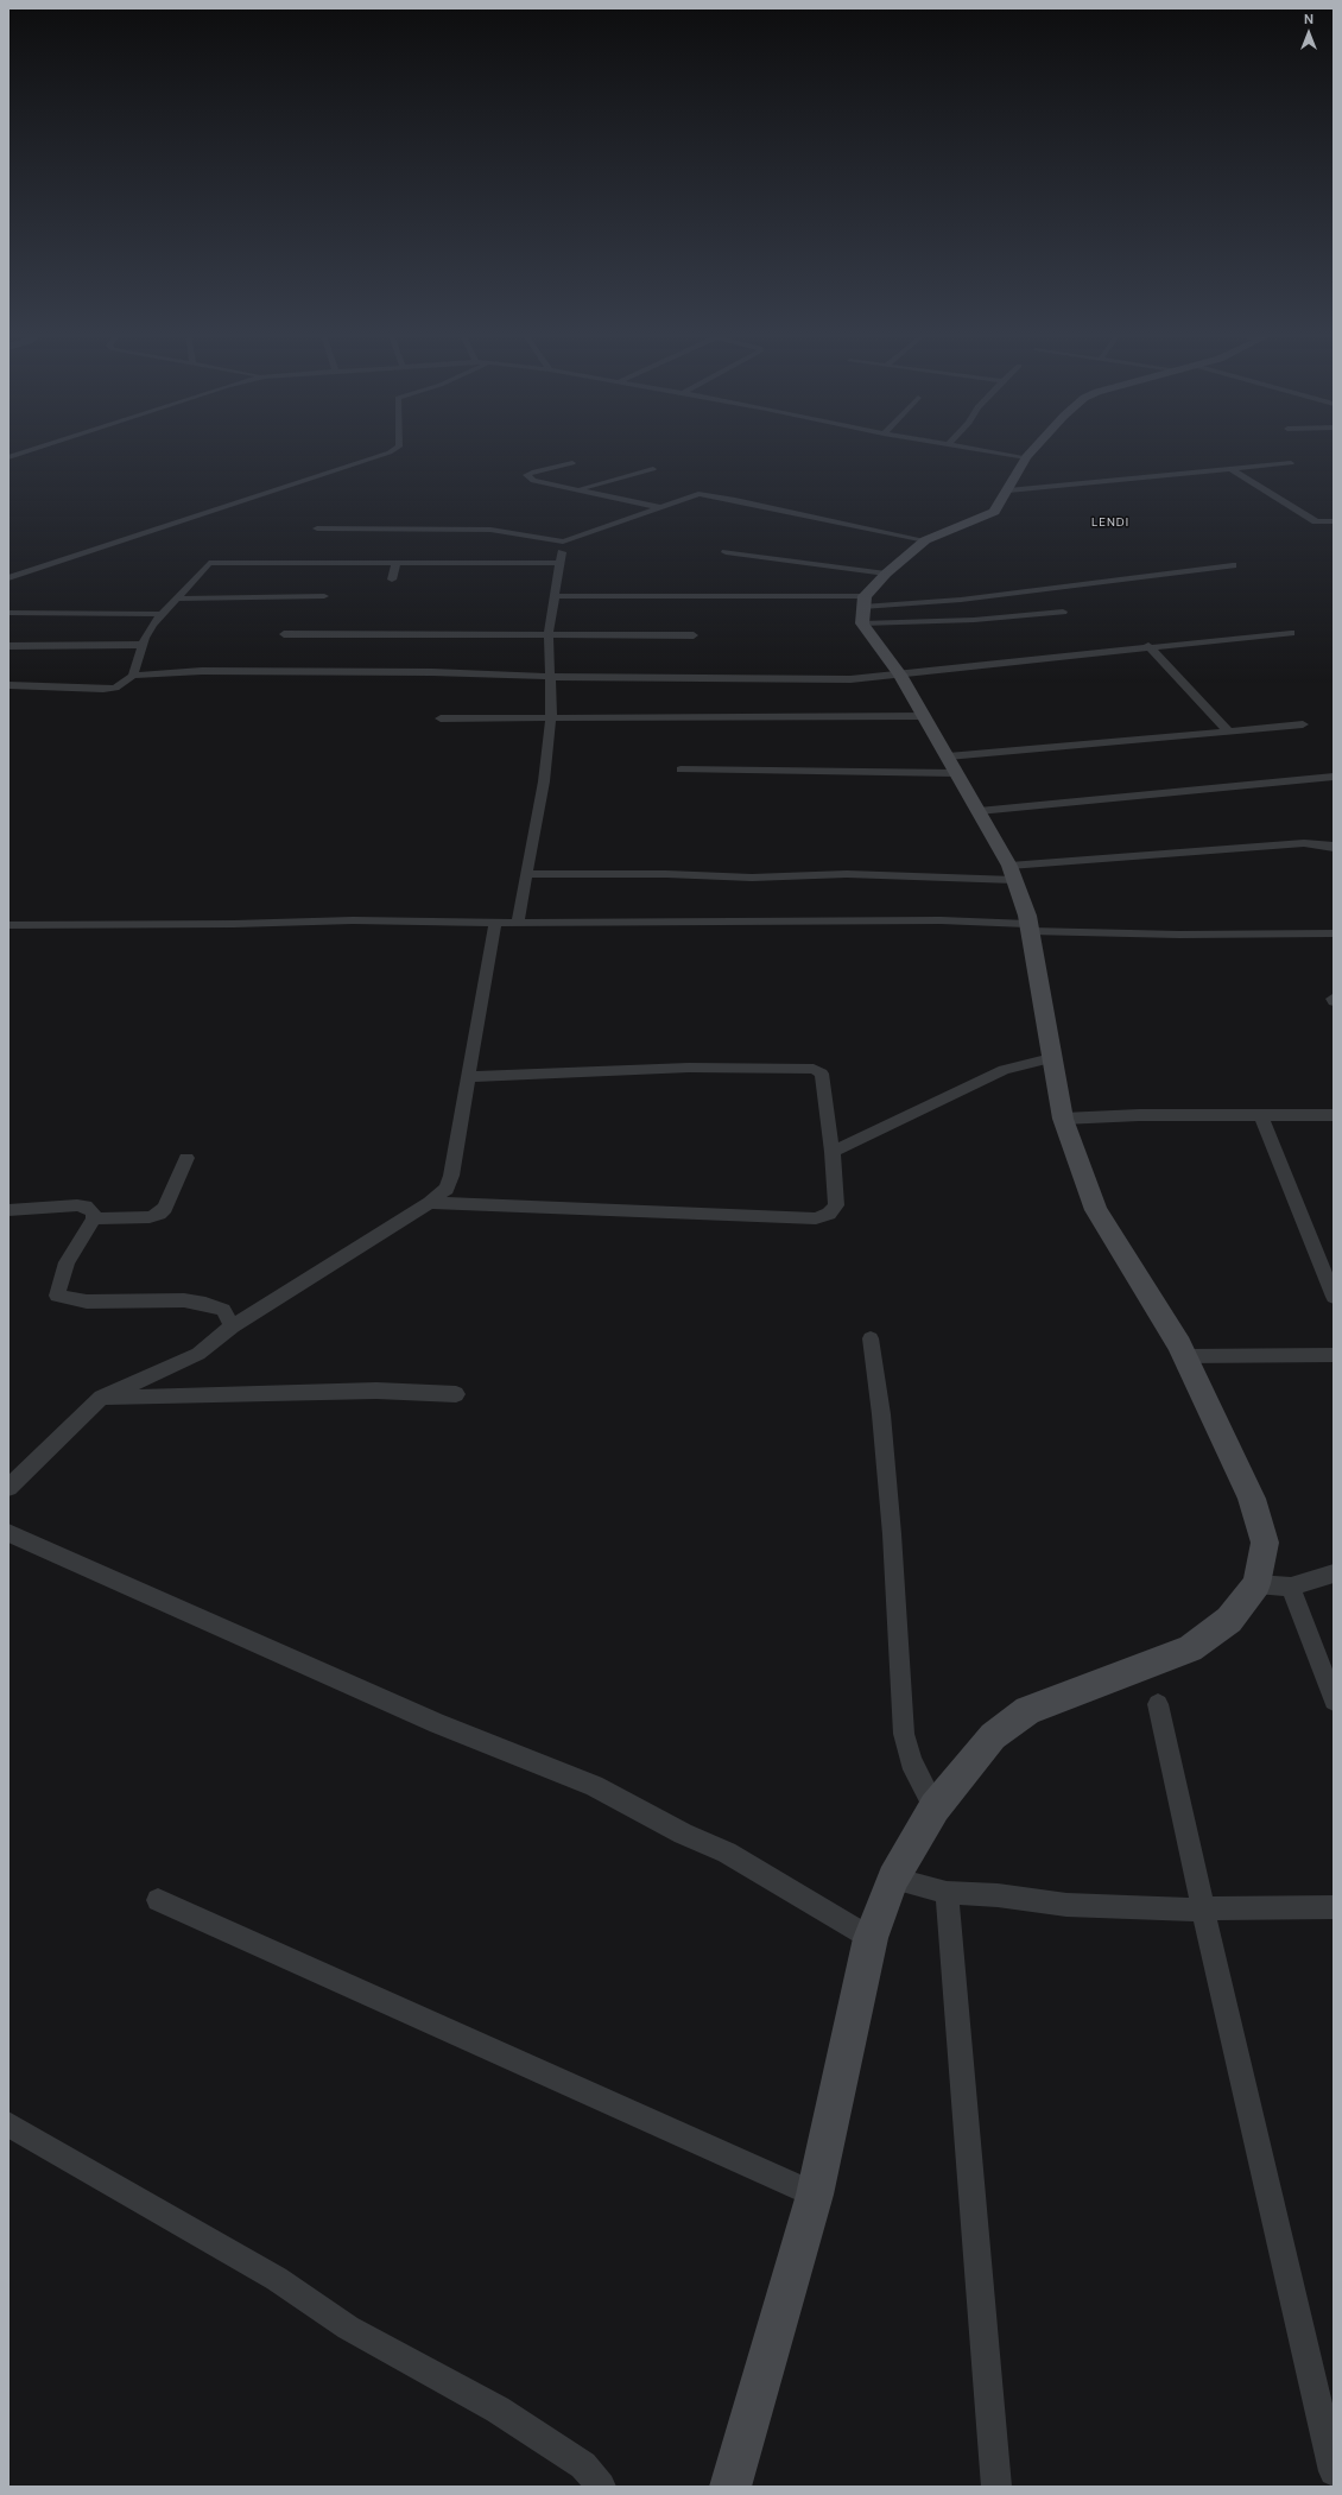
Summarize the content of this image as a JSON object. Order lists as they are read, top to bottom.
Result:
{
  "districts": ["LENDI"],
  "north": "top"
}
